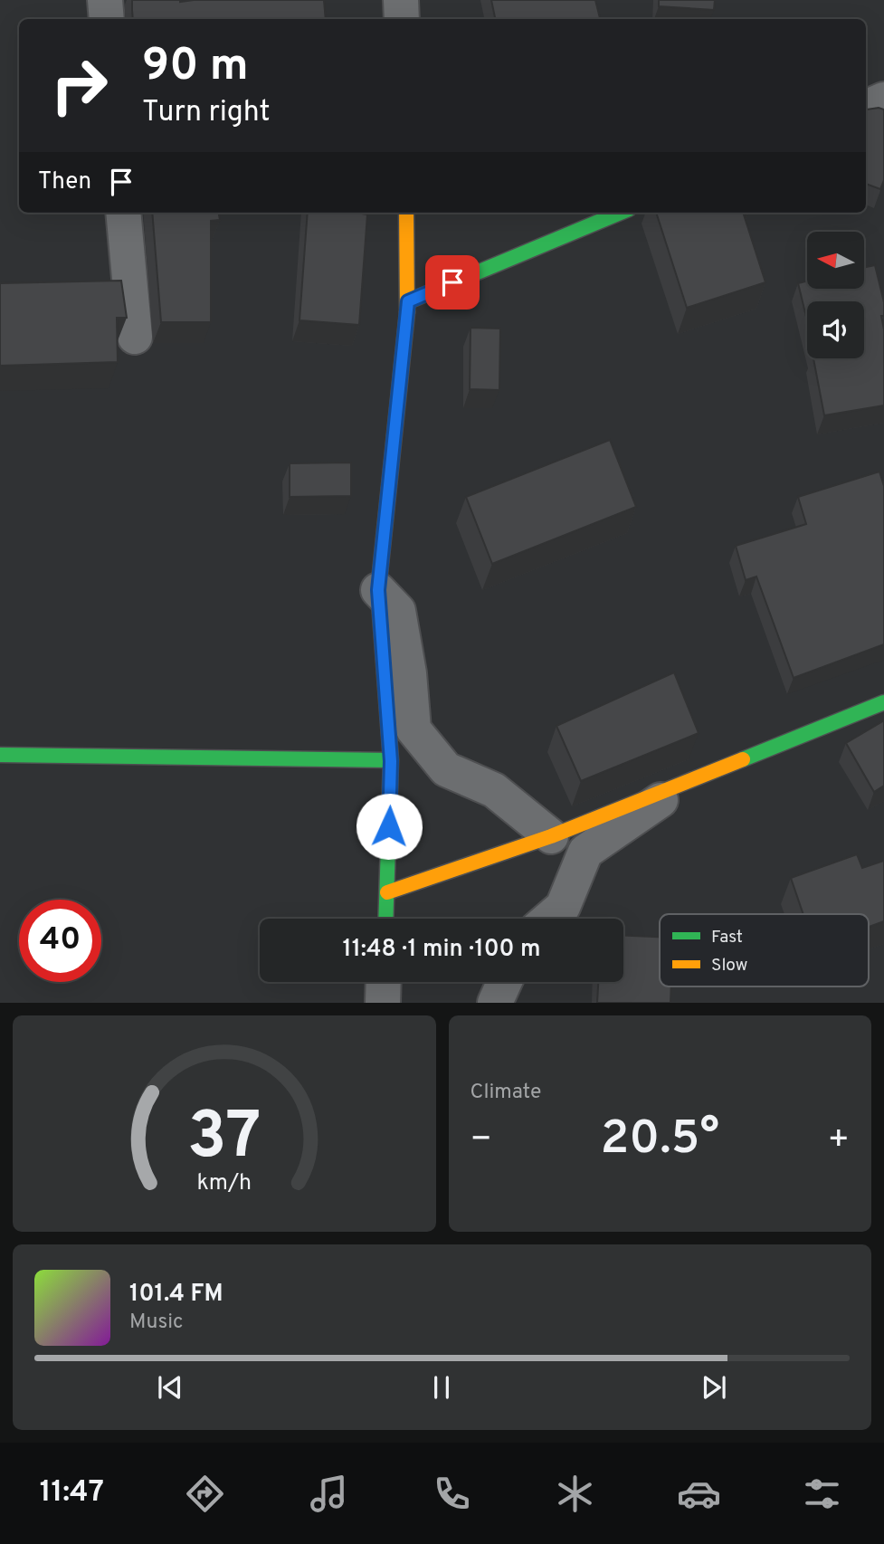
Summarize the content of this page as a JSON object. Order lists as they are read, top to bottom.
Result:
{
  "legend": ["Fast", "Slow"],
  "north": "left",
  "page": {
    "turn": ["90 m", "Turn right"],
    "then": "Then",
    "limit": "40",
    "trip": "11:48 · 1 min · 100 m",
    "tile": "Climate",
    "heat": ["−", "20.5°", "+"],
    "song": ["101.4 FM", "Music"],
    "tabs": "11:47",
    "gauge": ["37", "km/h"]
  }
}
